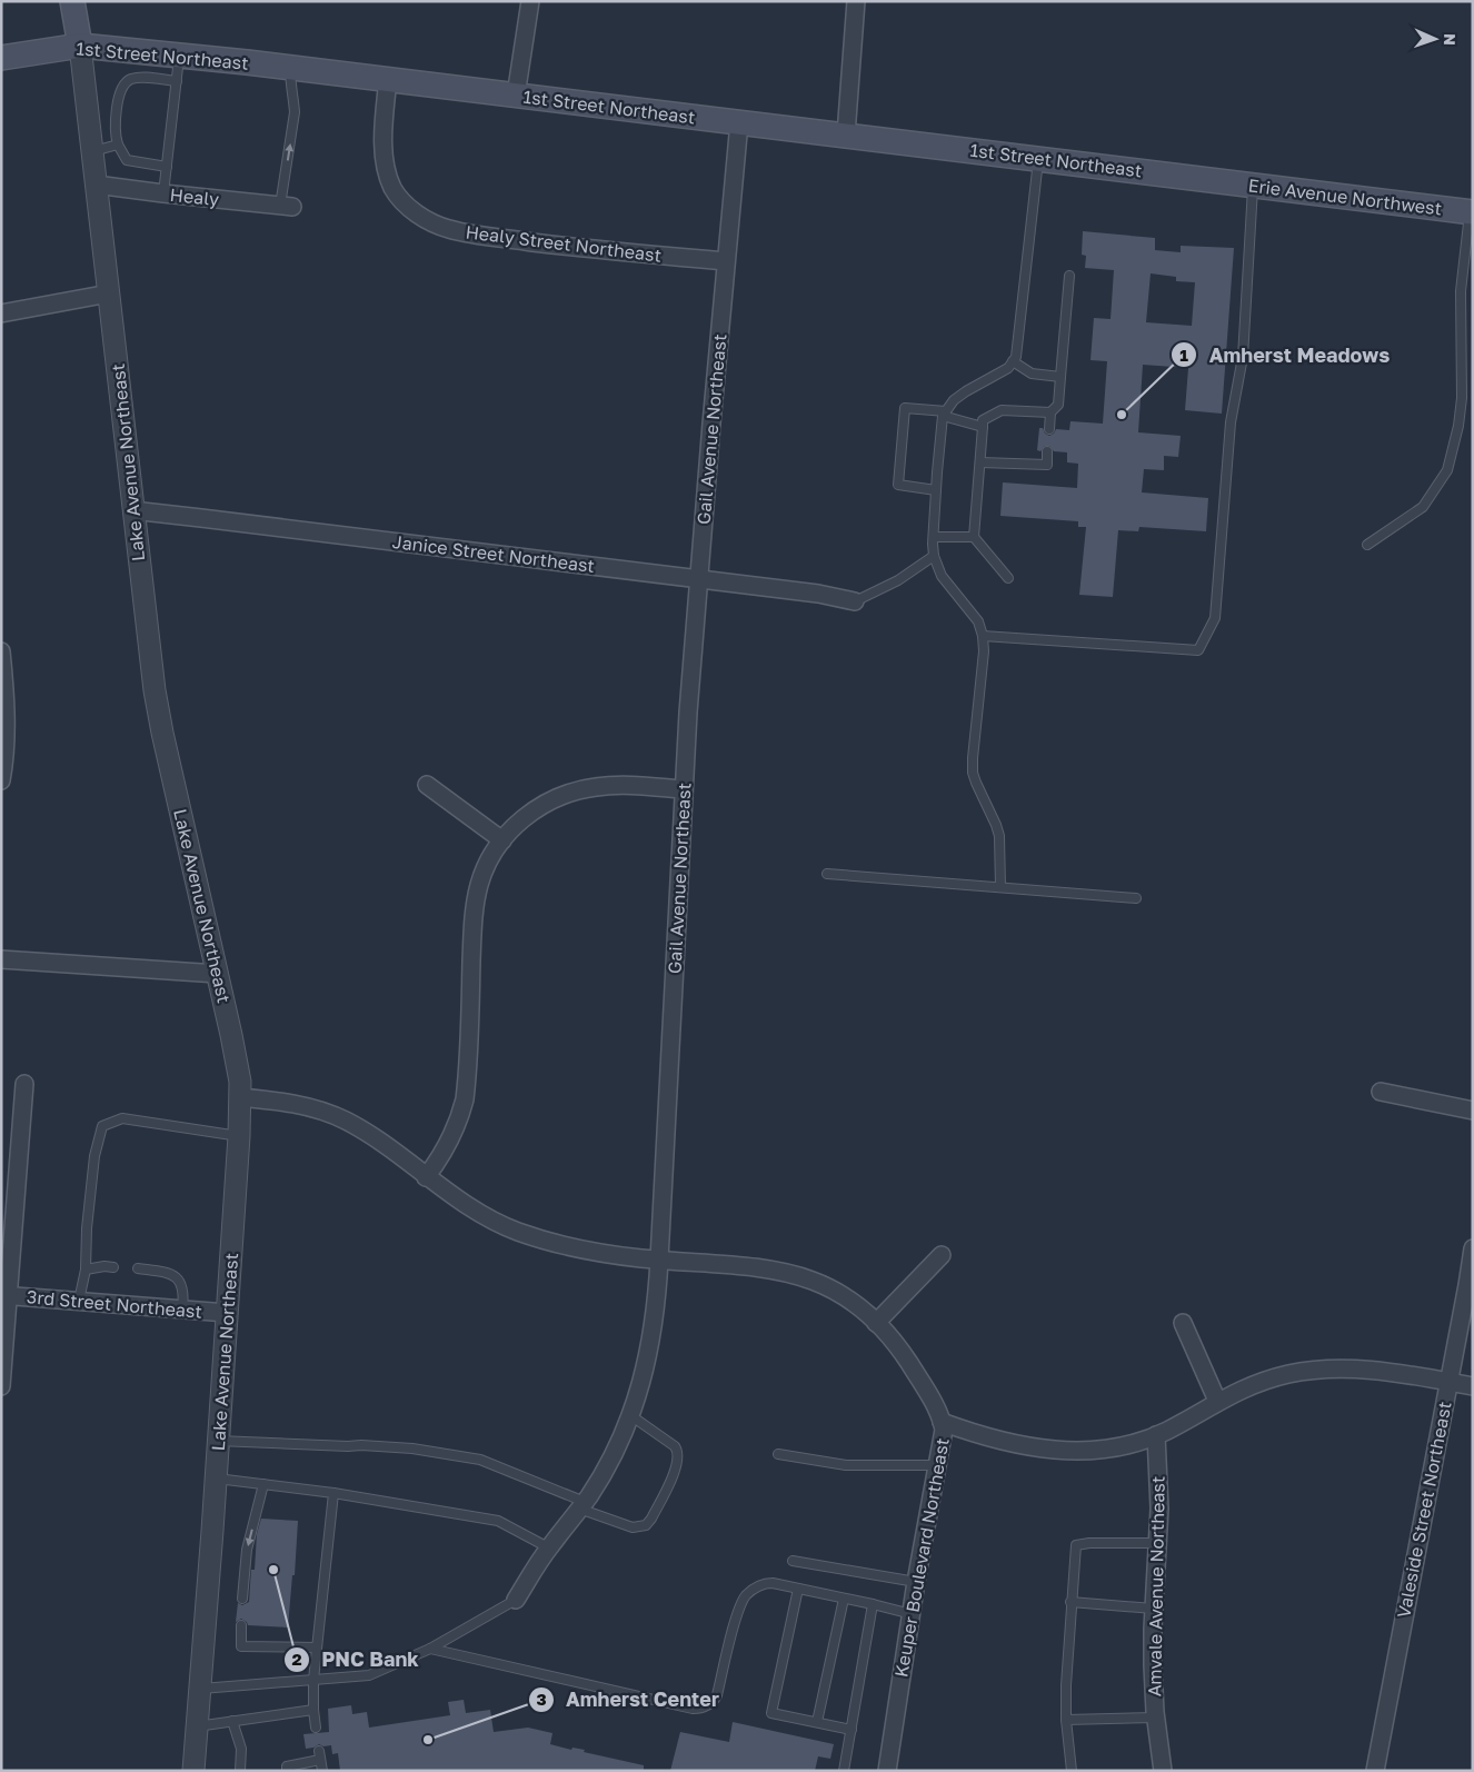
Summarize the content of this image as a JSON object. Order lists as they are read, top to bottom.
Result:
{
  "streets": {
    "main road": ["1st Street Northeast", "Erie Avenue Northwest"],
    "street": [
      "Healy",
      "Healy Street Northeast",
      "Gail Avenue Northeast",
      "Lake Avenue Northeast",
      "Janice Street Northeast",
      "3rd Street Northeast",
      "Valeside Street Northeast",
      "Keuper Boulevard Northeast",
      "Amvale Avenue Northeast"
    ]
  },
  "crossings": [
    ["1st Street Northeast", "Erie Avenue Northwest"],
    ["1st Street Northeast", "Healy Street Northeast"],
    ["1st Street Northeast", "Gail Avenue Northeast"],
    ["1st Street Northeast", "Lake Avenue Northeast"],
    ["Healy", "Lake Avenue Northeast"],
    ["Healy Street Northeast", "Gail Avenue Northeast"],
    ["Gail Avenue Northeast", "Janice Street Northeast"],
    ["Gail Avenue Northeast", "Keuper Boulevard Northeast"],
    ["Lake Avenue Northeast", "Janice Street Northeast"],
    ["Lake Avenue Northeast", "3rd Street Northeast"],
    ["Lake Avenue Northeast", "Keuper Boulevard Northeast"]
  ],
  "places": ["Amherst Meadows", "PNC Bank", "Amherst Center"],
  "north": "right"
}
